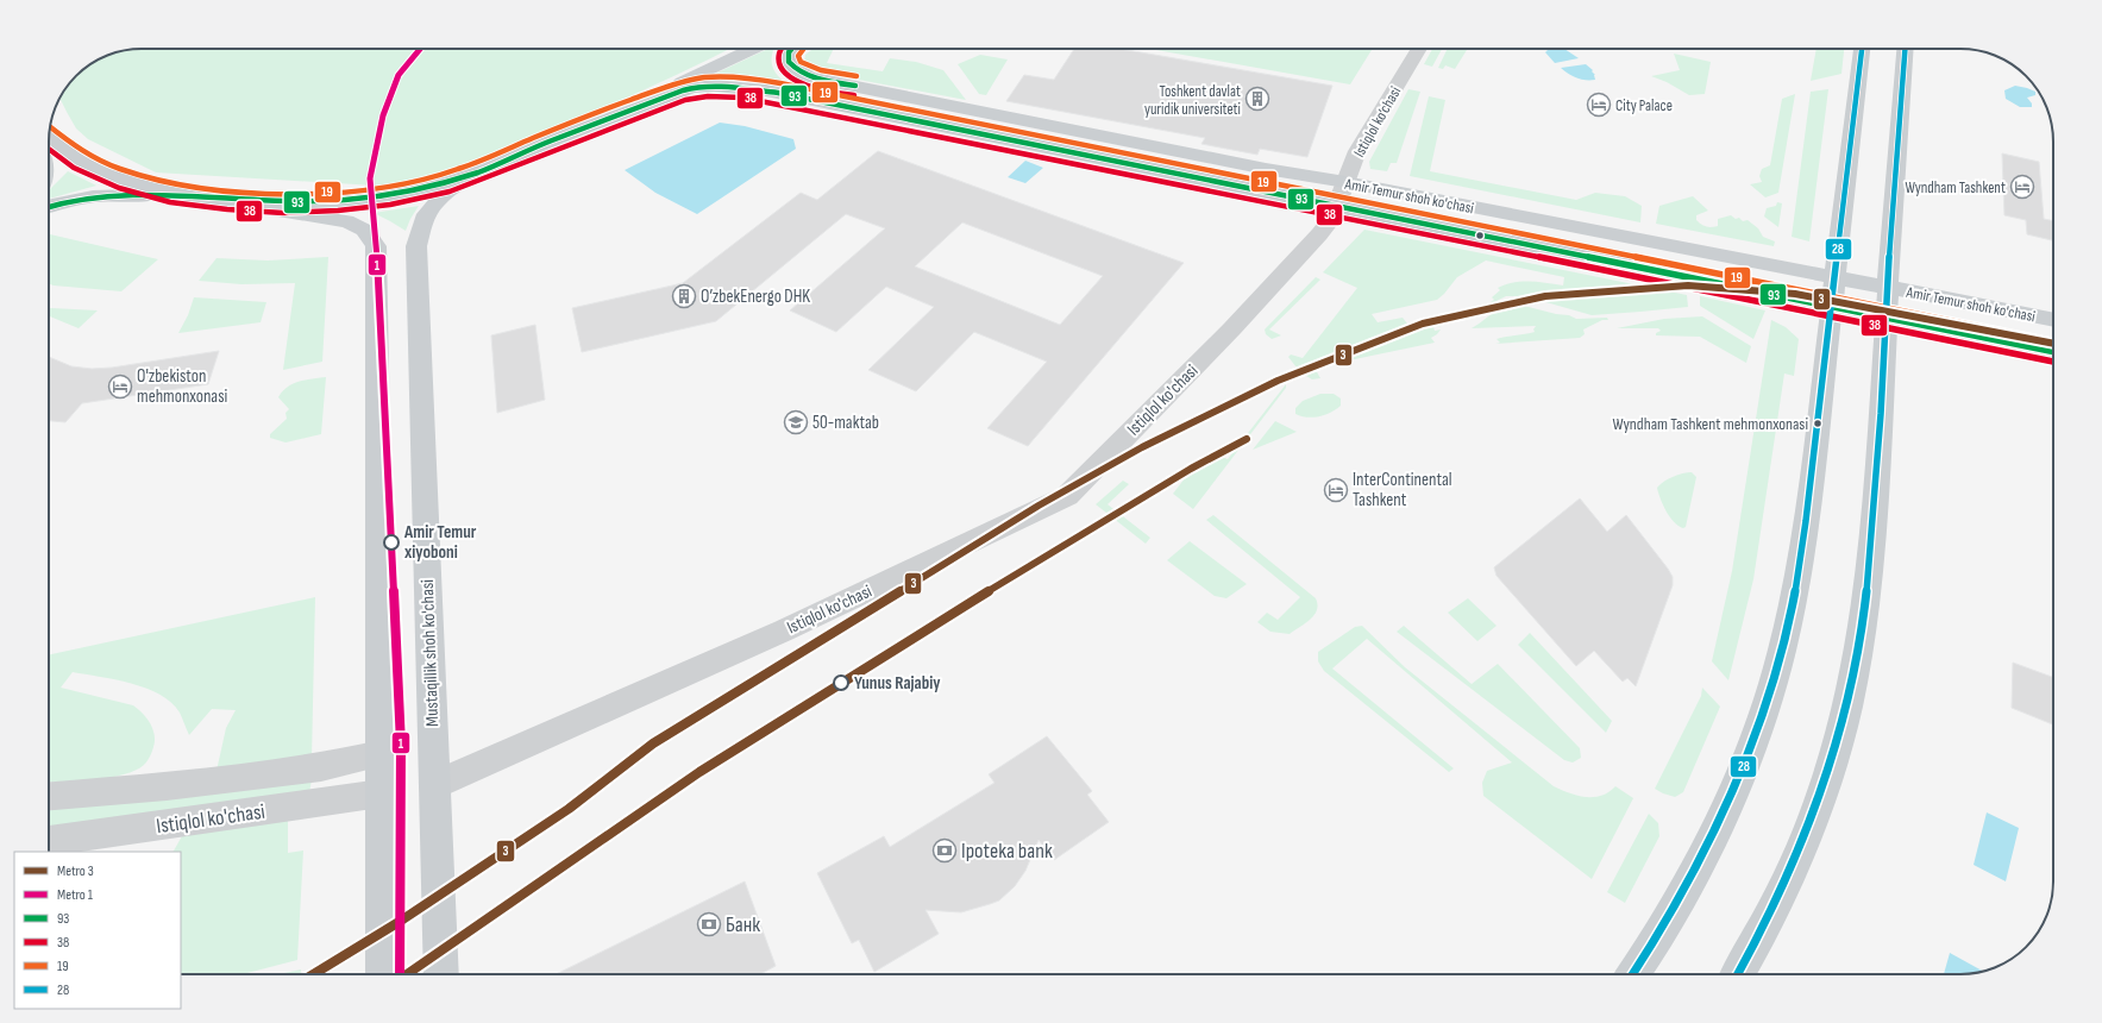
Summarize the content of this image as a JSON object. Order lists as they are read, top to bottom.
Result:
{
  "streets": {
    "main road": ["Amir Temur shoh ko'chasi", "Mustaqillik shoh ko'chasi"],
    "street": ["Istiqlol ko‘chasi", "Istiqlol ko'chasi"]
  },
  "crossings": [
    ["Istiqlol ko‘chasi", "Amir Temur shoh ko'chasi"],
    ["Istiqlol ko‘chasi", "Istiqlol ko'chasi"],
    ["Amir Temur shoh ko'chasi", "Istiqlol ko'chasi"],
    ["Istiqlol ko'chasi", "Mustaqillik shoh ko'chasi"]
  ],
  "places": {
    "building": ["Toshkent davlat yuridik universiteti", "O’zbekEnergo DHK"],
    "hotel": [
      "City Palace",
      "Wyndham Tashkent",
      "O'zbekiston mehmonxonasi",
      "InterContinental Tashkent"
    ],
    "school or university": ["50-maktab"],
    "other": ["Wyndham Tashkent mehmonxonasi", "Amir Temur xiyoboni", "Yunus Rajabiy"],
    "bank": ["Ipoteka bank", "Банк"]
  },
  "lines": [
    "metro line 1",
    "transit line 93",
    "transit line 38",
    "transit line 19",
    "transit line 28",
    "metro line 3"
  ],
  "legend": [
    "Metro 3",
    "Metro 1",
    "93",
    "38",
    "19",
    "28"
  ]
}
